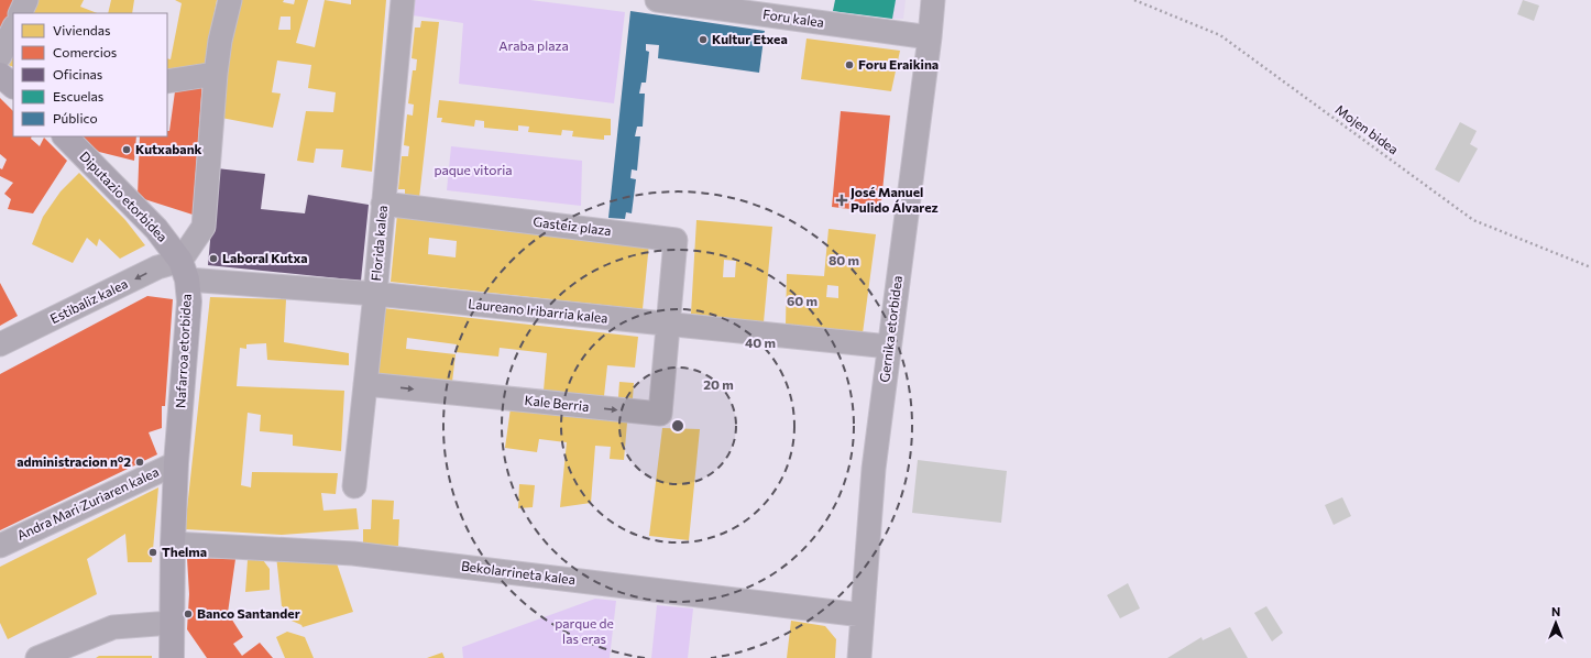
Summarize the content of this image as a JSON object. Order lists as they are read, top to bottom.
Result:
{
  "streets": {
    "main road": ["Diputazio etorbidea", "Nafarroa etorbidea"],
    "street": [
      "Foru kalea",
      "Gasteiz plaza",
      "Florida kalea",
      "Estibaliz kalea",
      "Laureano Iribarria kalea",
      "Gernika etorbidea",
      "Kale Berria",
      "Andra Mari Zuriaren kalea",
      "Bekolarrineta kalea"
    ],
    "path": ["Mojen bidea"]
  },
  "crossings": [
    ["Foru kalea", "Gernika etorbidea"],
    ["Diputazio etorbidea", "Estibaliz kalea"],
    ["Diputazio etorbidea", "Laureano Iribarria kalea"],
    ["Diputazio etorbidea", "Nafarroa etorbidea"],
    ["Gasteiz plaza", "Florida kalea"],
    ["Gasteiz plaza", "Laureano Iribarria kalea"],
    ["Gasteiz plaza", "Kale Berria"],
    ["Florida kalea", "Laureano Iribarria kalea"],
    ["Florida kalea", "Kale Berria"],
    ["Estibaliz kalea", "Laureano Iribarria kalea"],
    ["Estibaliz kalea", "Nafarroa etorbidea"],
    ["Laureano Iribarria kalea", "Gernika etorbidea"],
    ["Laureano Iribarria kalea", "Nafarroa etorbidea"],
    ["Laureano Iribarria kalea", "Kale Berria"],
    ["Gernika etorbidea", "Bekolarrineta kalea"],
    ["Nafarroa etorbidea", "Andra Mari Zuriaren kalea"],
    ["Nafarroa etorbidea", "Bekolarrineta kalea"]
  ],
  "one_way": ["Estibaliz kalea"],
  "parks": ["Araba plaza", "paque vitoria", "parque de las eras"],
  "places": {
    "other": [
      "Kultur Etxea",
      "Foru Eraikina",
      "Kutxabank",
      "Laboral Kutxa",
      "administracion nº2",
      "Thelma",
      "Banco Santander"
    ],
    "health": ["José Manuel Pulido Álvarez"]
  },
  "legend": [
    "Viviendas",
    "Comercios",
    "Oficinas",
    "Escuelas",
    "Público"
  ],
  "north": "top",
  "rings": [
    "80 m",
    "60 m",
    "40 m",
    "20 m"
  ]
}
